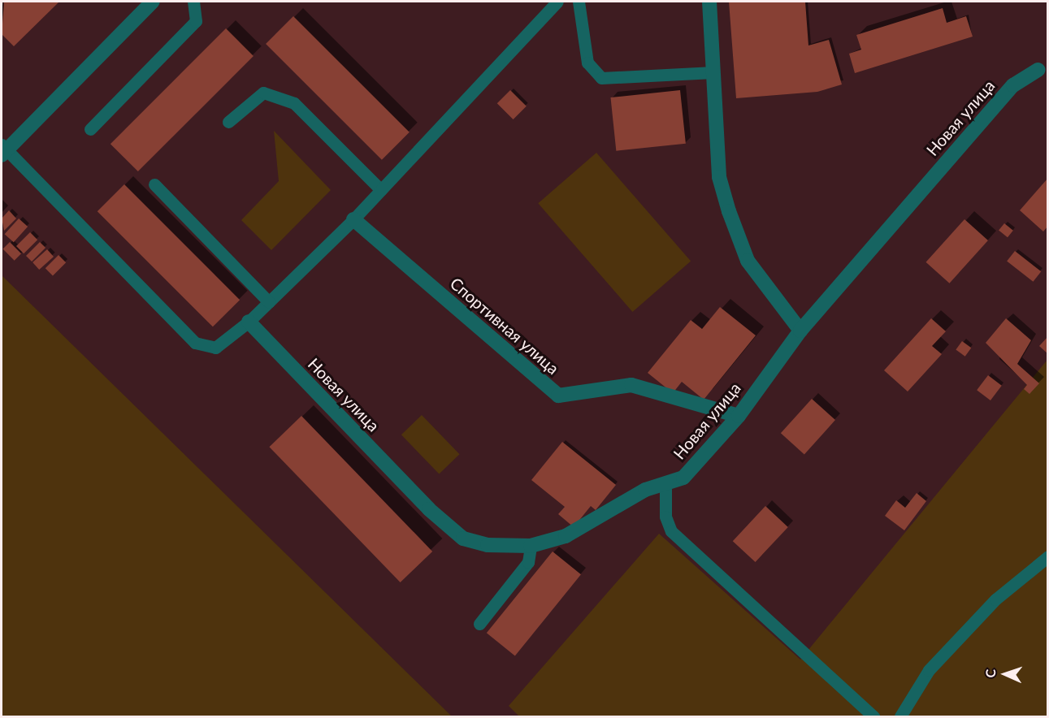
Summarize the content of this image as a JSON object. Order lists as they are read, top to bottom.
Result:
{
  "streets": {
    "street": ["Новая улица", "Спортивная улица"]
  },
  "crossings": [
    ["Новая улица", "Спортивная улица"]
  ],
  "north": "left"
}
